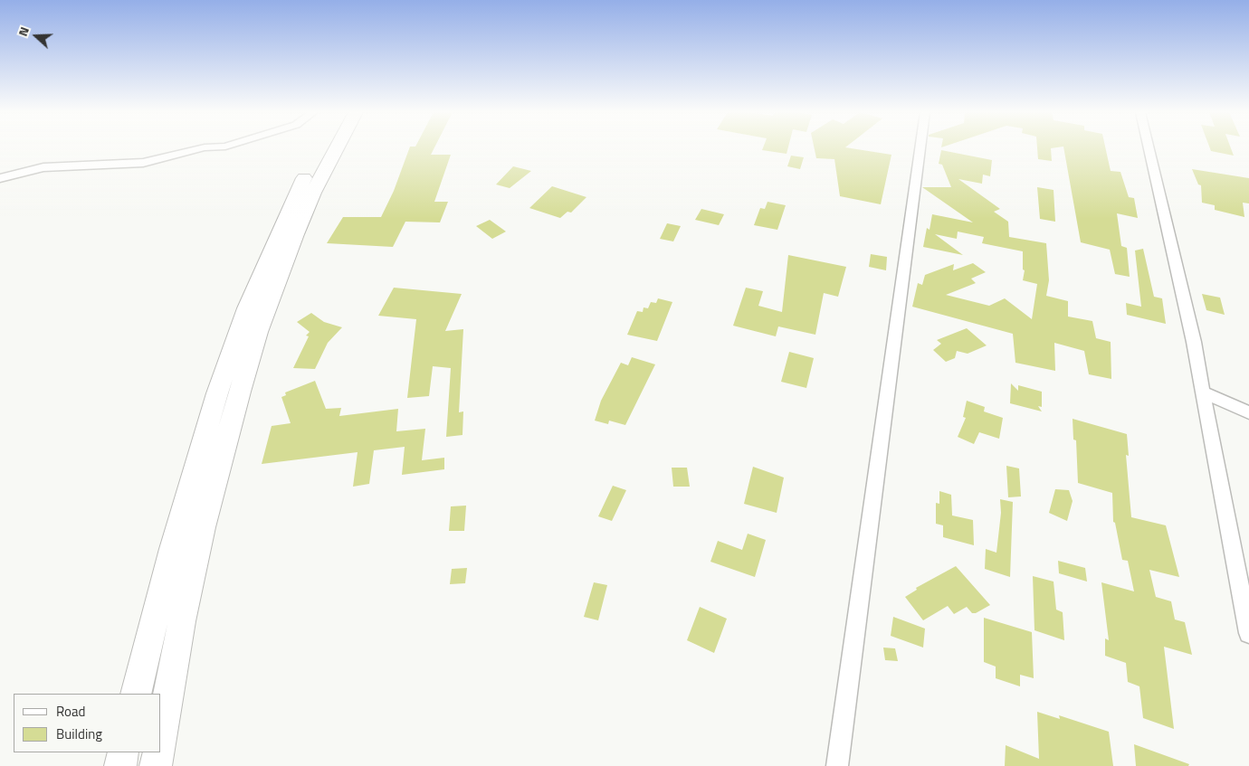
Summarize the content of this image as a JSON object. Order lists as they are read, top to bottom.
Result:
{
  "legend": ["Road", "Building"],
  "north": "left"
}
